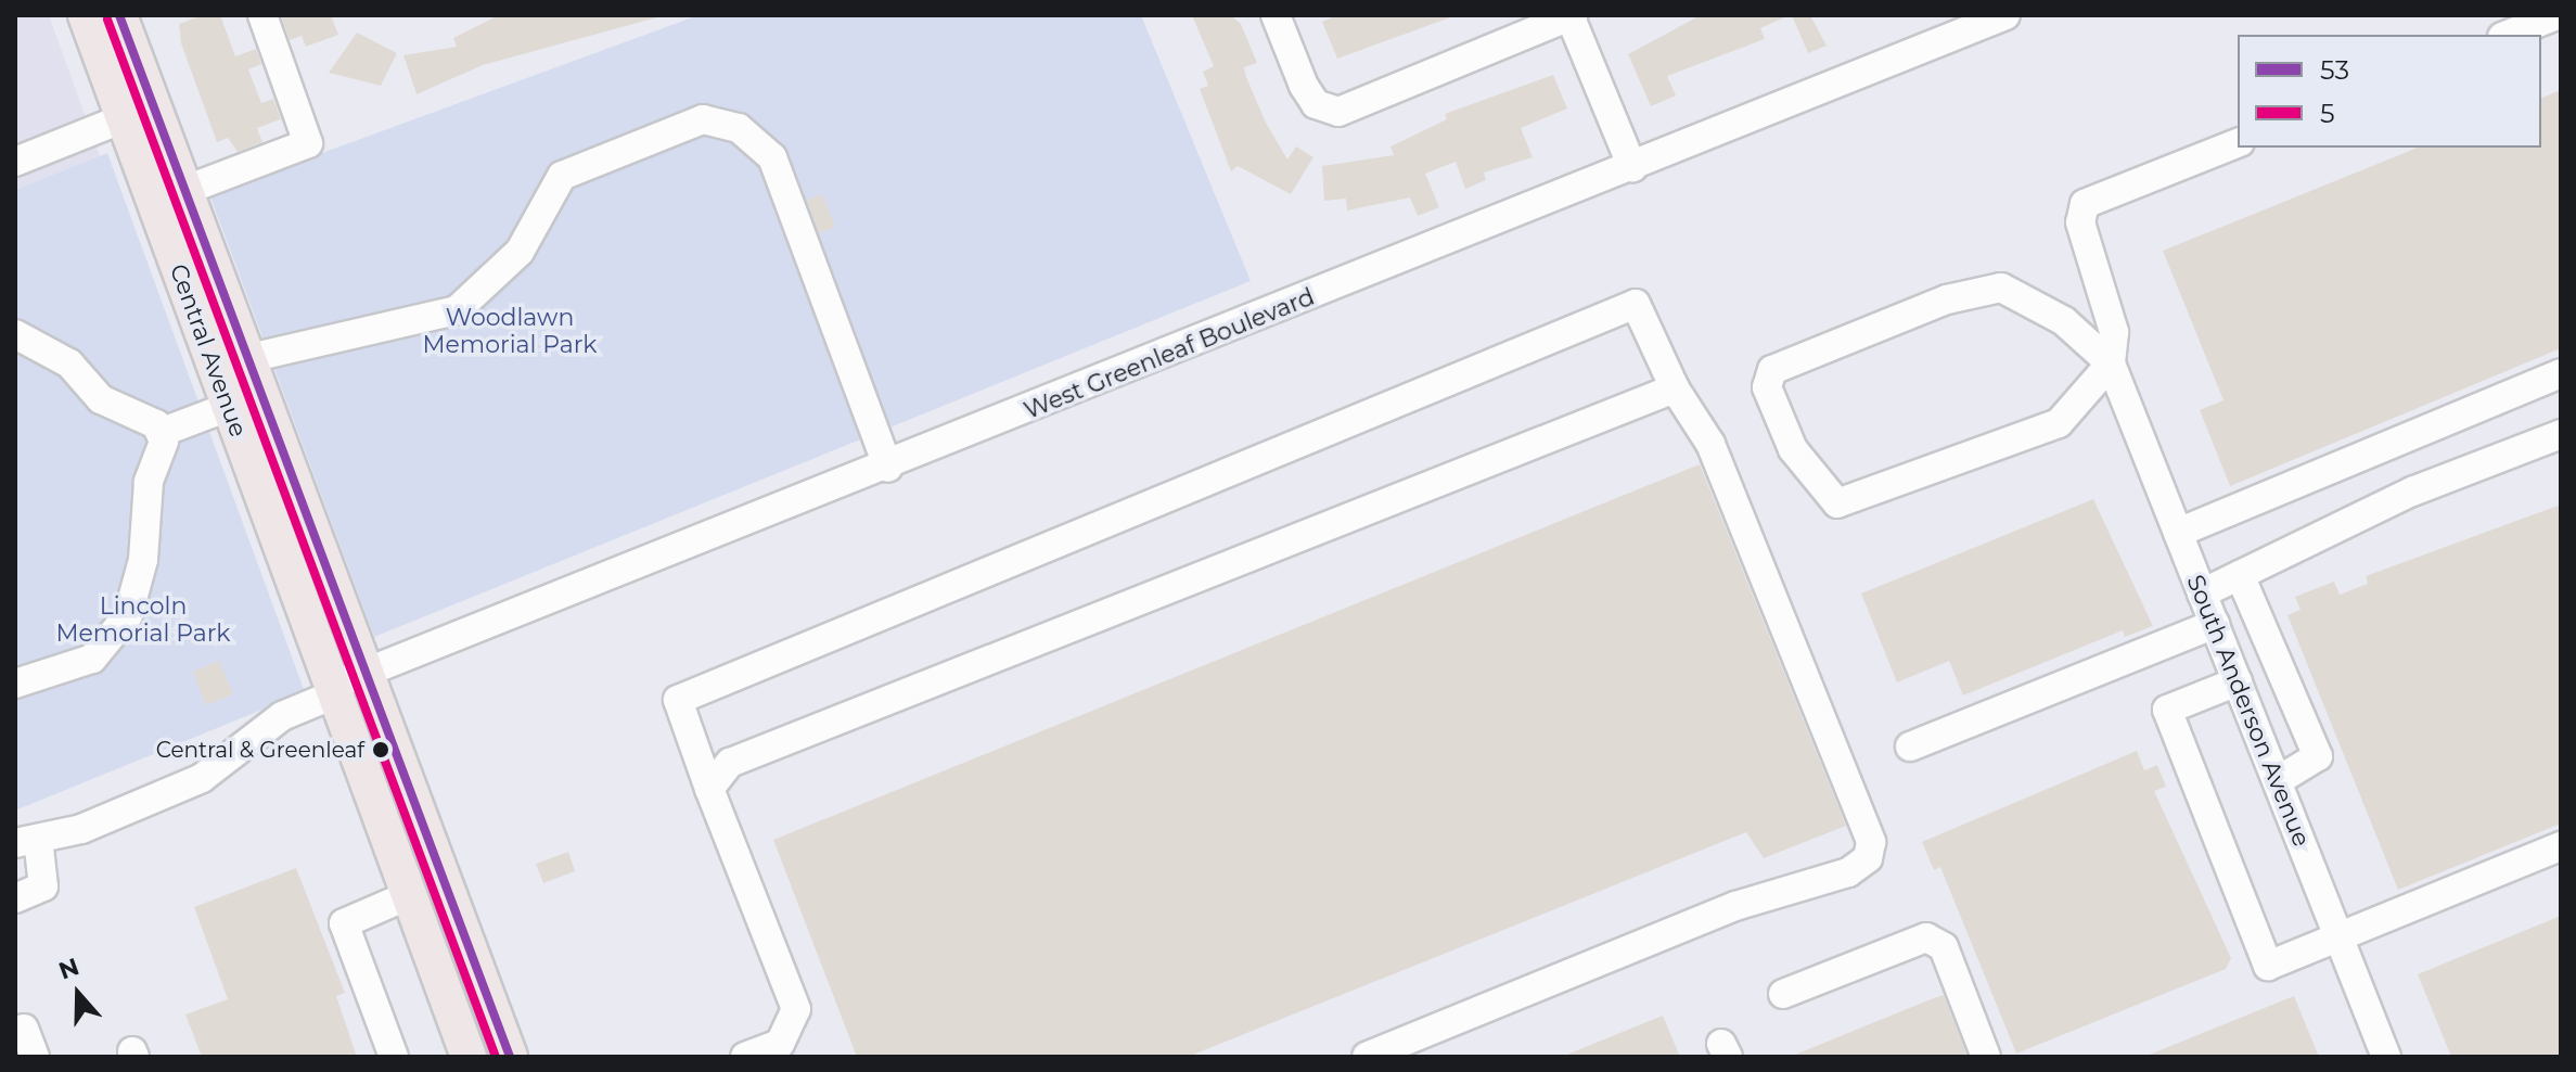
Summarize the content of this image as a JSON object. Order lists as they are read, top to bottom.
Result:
{
  "streets": {
    "main road": ["Central Avenue"],
    "street": ["West Greenleaf Boulevard", "South Anderson Avenue"]
  },
  "crossings": [
    ["Central Avenue", "West Greenleaf Boulevard"]
  ],
  "parks": ["Woodlawn Memorial Park", "Lincoln Memorial Park"],
  "places": ["Central & Greenleaf"],
  "lines": ["transit line 53", "transit line 5"],
  "legend": ["53", "5"],
  "north": "top"
}
